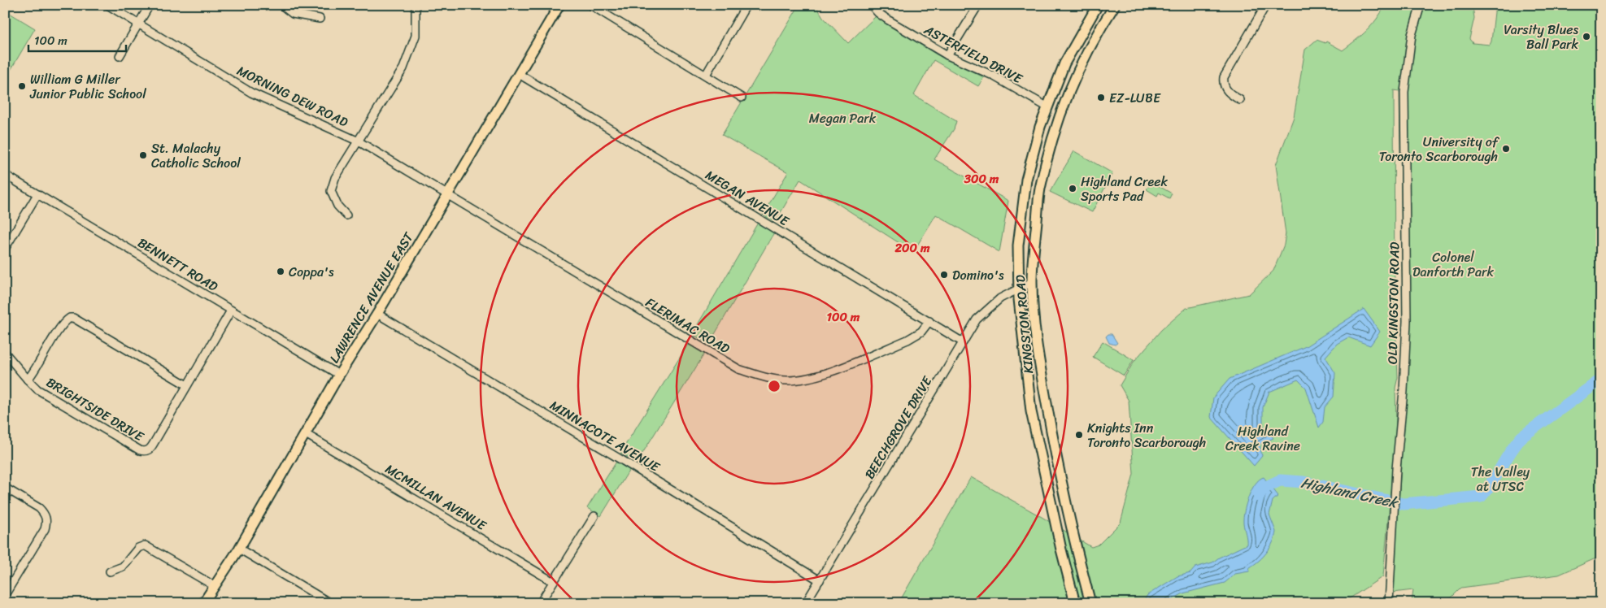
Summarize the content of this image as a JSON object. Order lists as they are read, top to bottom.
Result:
{
  "streets": {
    "main road": ["LAWRENCE AVENUE EAST", "KINGSTON ROAD"],
    "street": [
      "ASTERFIELD DRIVE",
      "MORNING DEW ROAD",
      "MEGAN AVENUE",
      "BENNETT ROAD",
      "OLD KINGSTON ROAD",
      "FLERIMAC ROAD",
      "BRIGHTSIDE DRIVE",
      "BEECHGROVE DRIVE",
      "MINNACOTE AVENUE",
      "MCMILLAN AVENUE"
    ]
  },
  "crossings": [
    ["ASTERFIELD DRIVE", "KINGSTON ROAD"],
    ["MORNING DEW ROAD", "LAWRENCE AVENUE EAST"],
    ["MORNING DEW ROAD", "FLERIMAC ROAD"],
    ["MEGAN AVENUE", "LAWRENCE AVENUE EAST"],
    ["MEGAN AVENUE", "FLERIMAC ROAD"],
    ["MEGAN AVENUE", "BEECHGROVE DRIVE"],
    ["BENNETT ROAD", "LAWRENCE AVENUE EAST"],
    ["BENNETT ROAD", "BRIGHTSIDE DRIVE"],
    ["LAWRENCE AVENUE EAST", "FLERIMAC ROAD"],
    ["LAWRENCE AVENUE EAST", "MINNACOTE AVENUE"],
    ["LAWRENCE AVENUE EAST", "MCMILLAN AVENUE"],
    ["KINGSTON ROAD", "BEECHGROVE DRIVE"],
    ["BEECHGROVE DRIVE", "MINNACOTE AVENUE"]
  ],
  "water": ["Highland Creek"],
  "parks": [
    "Megan Park",
    "Colonel Danforth Park",
    "Highland Creek Ravine",
    "The Valley at UTSC"
  ],
  "places": [
    "Varsity Blues Ball Park",
    "William G Miller Junior Public School",
    "EZ-LUBE",
    "University of Toronto Scarborough",
    "St. Malachy Catholic School",
    "Highland Creek Sports Pad",
    "Coppa's",
    "Domino's",
    "Knights Inn Toronto Scarborough"
  ],
  "scale_bar": "100 m",
  "rings": ["300 m", "200 m", "100 m"]
}
